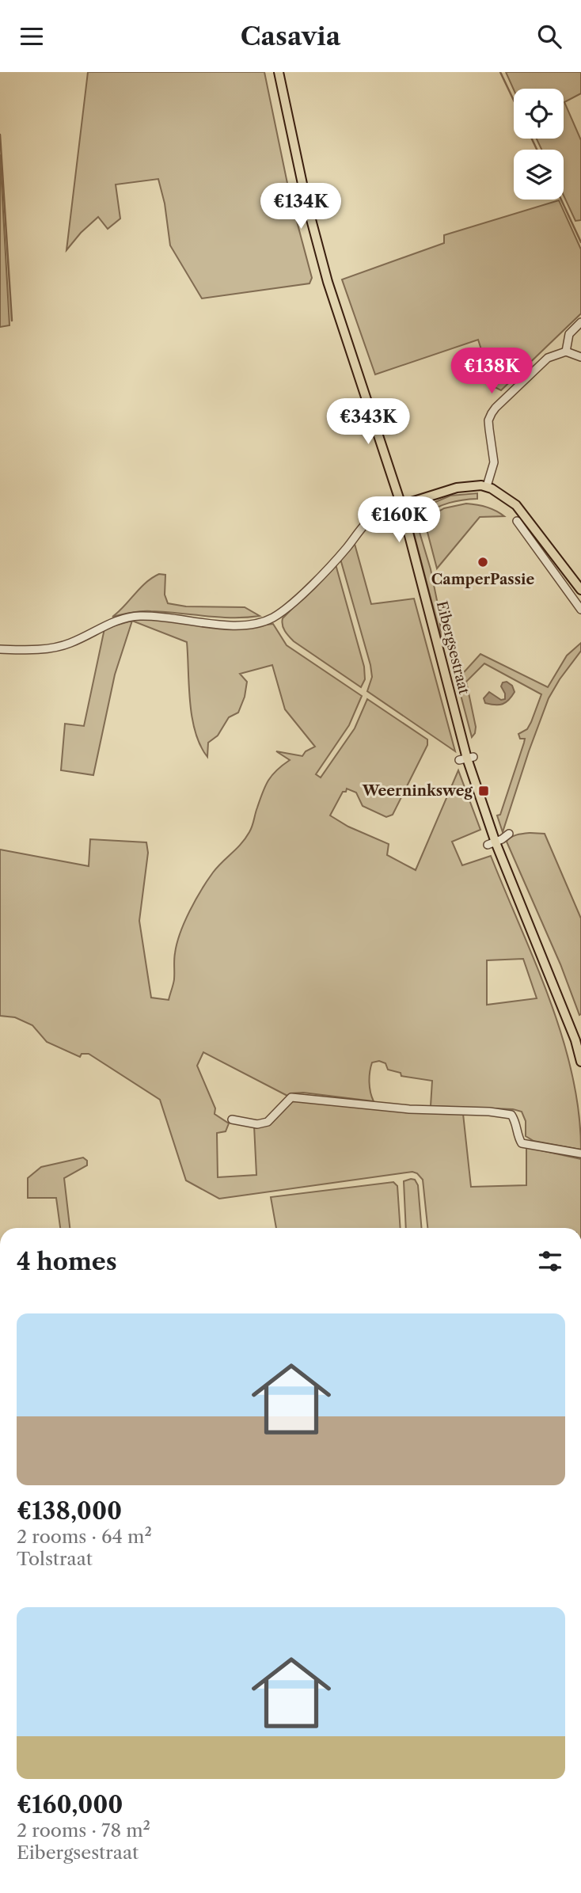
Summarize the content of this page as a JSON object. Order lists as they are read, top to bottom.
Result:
{
  "streets": {
    "main road": ["Eibergsestraat"]
  },
  "places": {
    "other": ["CamperPassie"],
    "transit": ["Weerninksweg"]
  },
  "page": {
    "header": "Casavia",
    "price": [
      "€134K",
      "€138K",
      "€343K",
      "€160K"
    ],
    "heading": "4 homes",
    "list": [
      {
        "name": "€138,000",
        "note": "2 rooms · 64 m² · Tolstraat"
      },
      {
        "name": "€160,000",
        "note": "2 rooms · 78 m² · Eibergsestraat"
      }
    ]
  }
}
